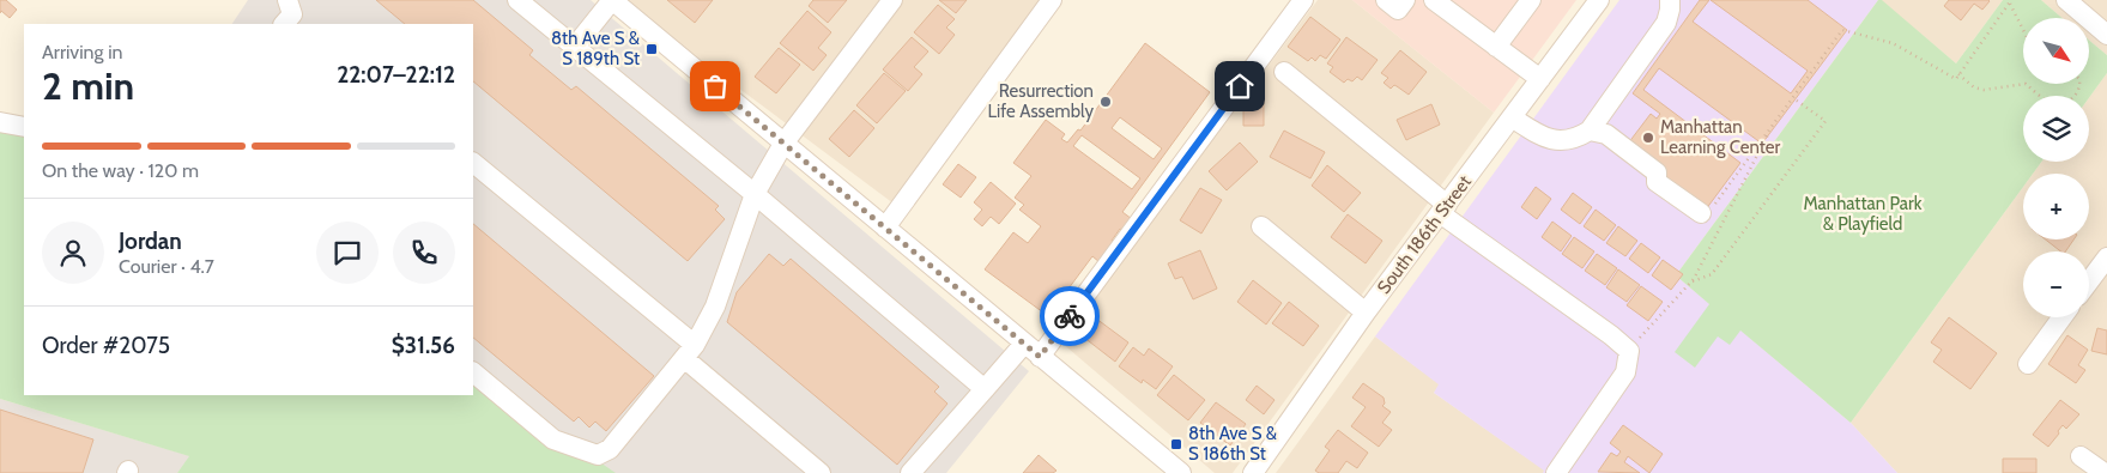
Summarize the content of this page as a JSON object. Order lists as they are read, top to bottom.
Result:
{
  "streets": {
    "street": ["South 186th Street"]
  },
  "parks": ["Manhattan Park & Playfield"],
  "places": {
    "transit": ["8th Ave S & S 189th St", "8th Ave S & S 186th St"],
    "other": ["Resurrection Life Assembly", "Manhattan Learning Center"]
  },
  "north": "bottom right",
  "page": {
    "map_buttons": ["+", "−"],
    "heading": ["2 min", "Arriving in", "22:07–22:12"],
    "panel": [
      "Jordan",
      "Courier · 4.7",
      "Order #2075",
      "$31.56"
    ],
    "bar": "On the way · 120 m"
  }
}
